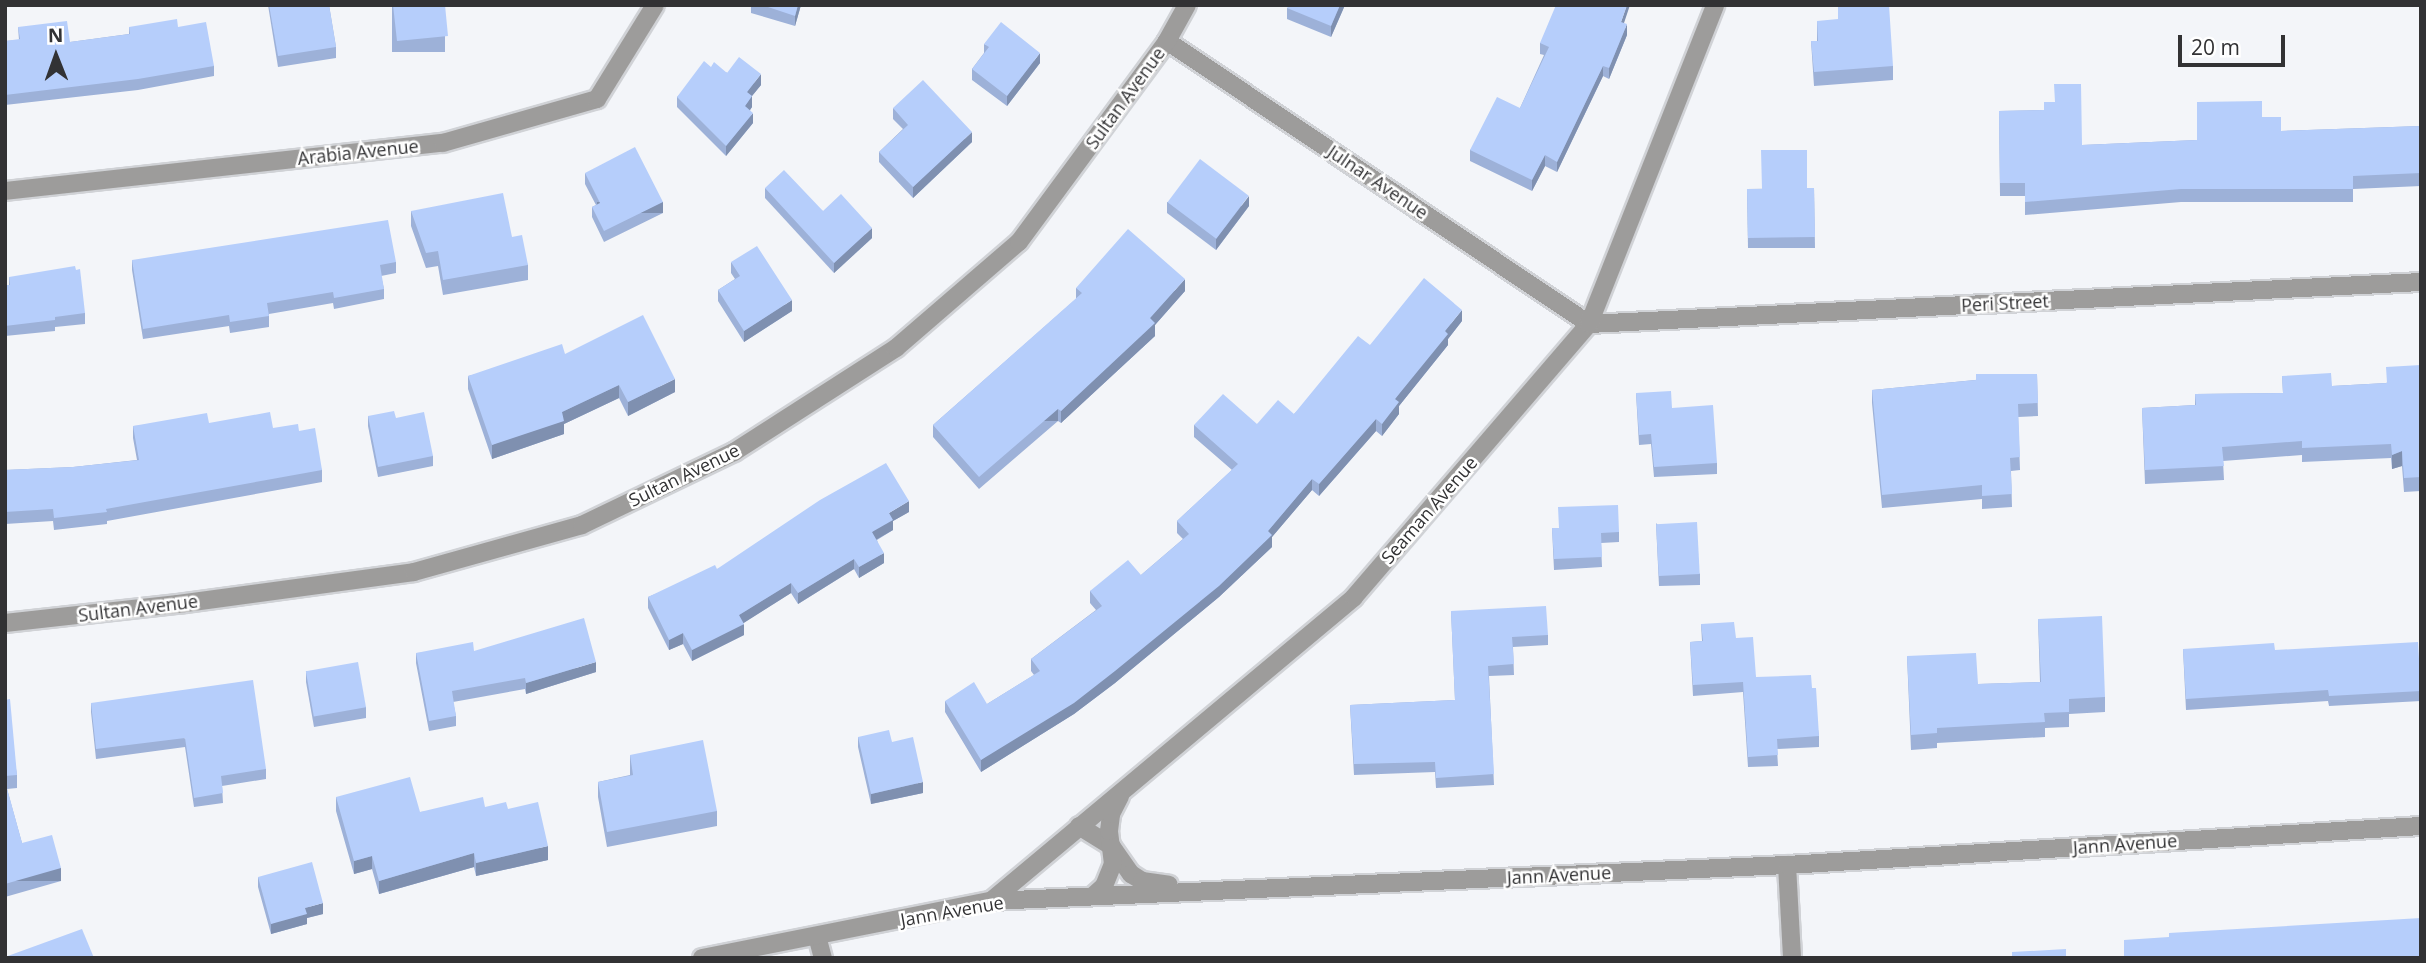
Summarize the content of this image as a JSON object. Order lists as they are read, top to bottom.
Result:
{
  "streets": {
    "street": [
      "Sultan Avenue",
      "Arabia Avenue",
      "Julnar Avenue",
      "Peri Street",
      "Seaman Avenue",
      "Jann Avenue"
    ]
  },
  "crossings": [
    ["Sultan Avenue", "Julnar Avenue"],
    ["Julnar Avenue", "Peri Street"],
    ["Julnar Avenue", "Seaman Avenue"],
    ["Peri Street", "Seaman Avenue"],
    ["Seaman Avenue", "Jann Avenue"]
  ],
  "scale_bar": "20 m",
  "north": "top"
}
